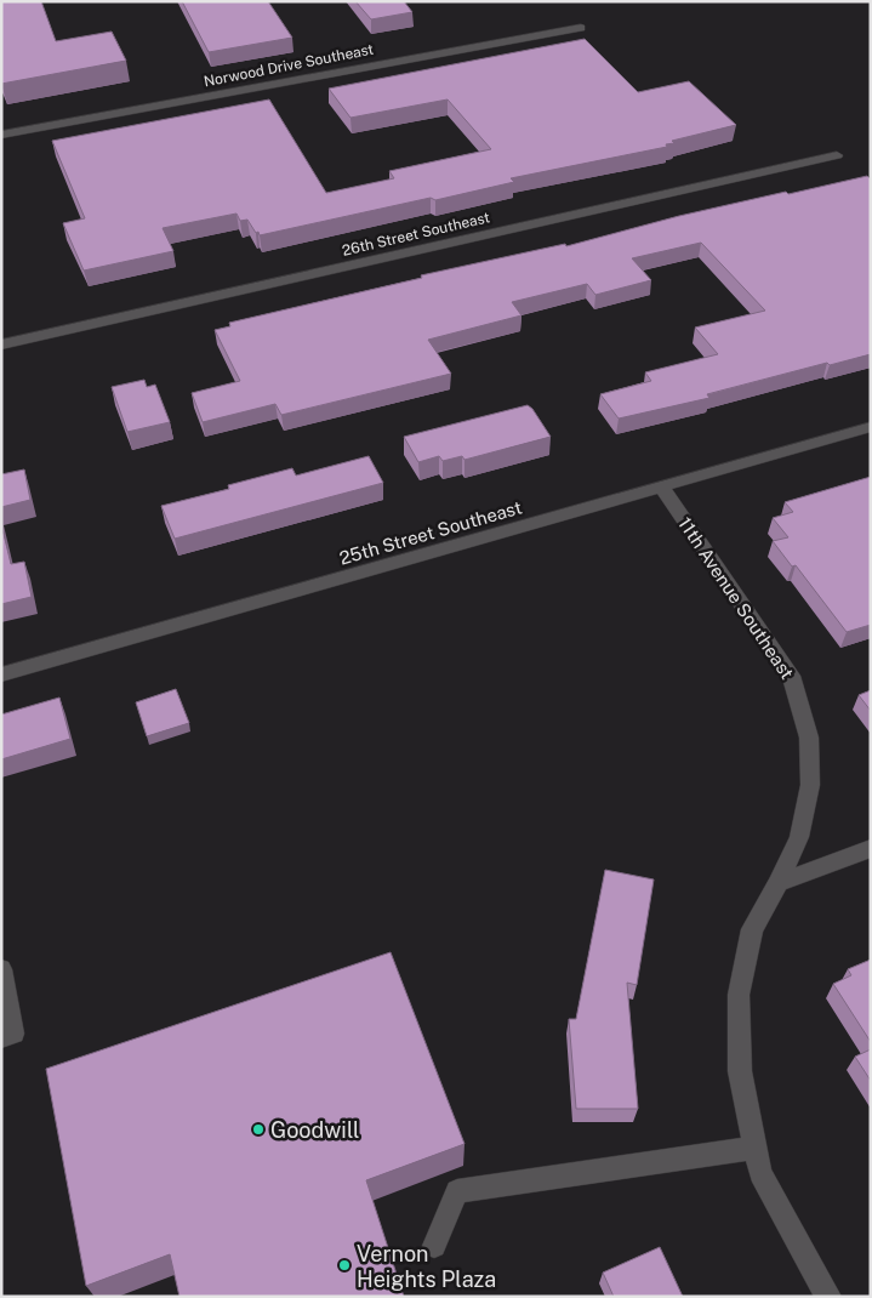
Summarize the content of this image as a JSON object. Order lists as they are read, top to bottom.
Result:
{
  "streets": {
    "street": [
      "Norwood Drive Southeast",
      "26th Street Southeast",
      "25th Street Southeast",
      "11th Avenue Southeast"
    ]
  },
  "crossings": [
    ["25th Street Southeast", "11th Avenue Southeast"]
  ],
  "places": ["Goodwill", "Vernon Heights Plaza"]
}
